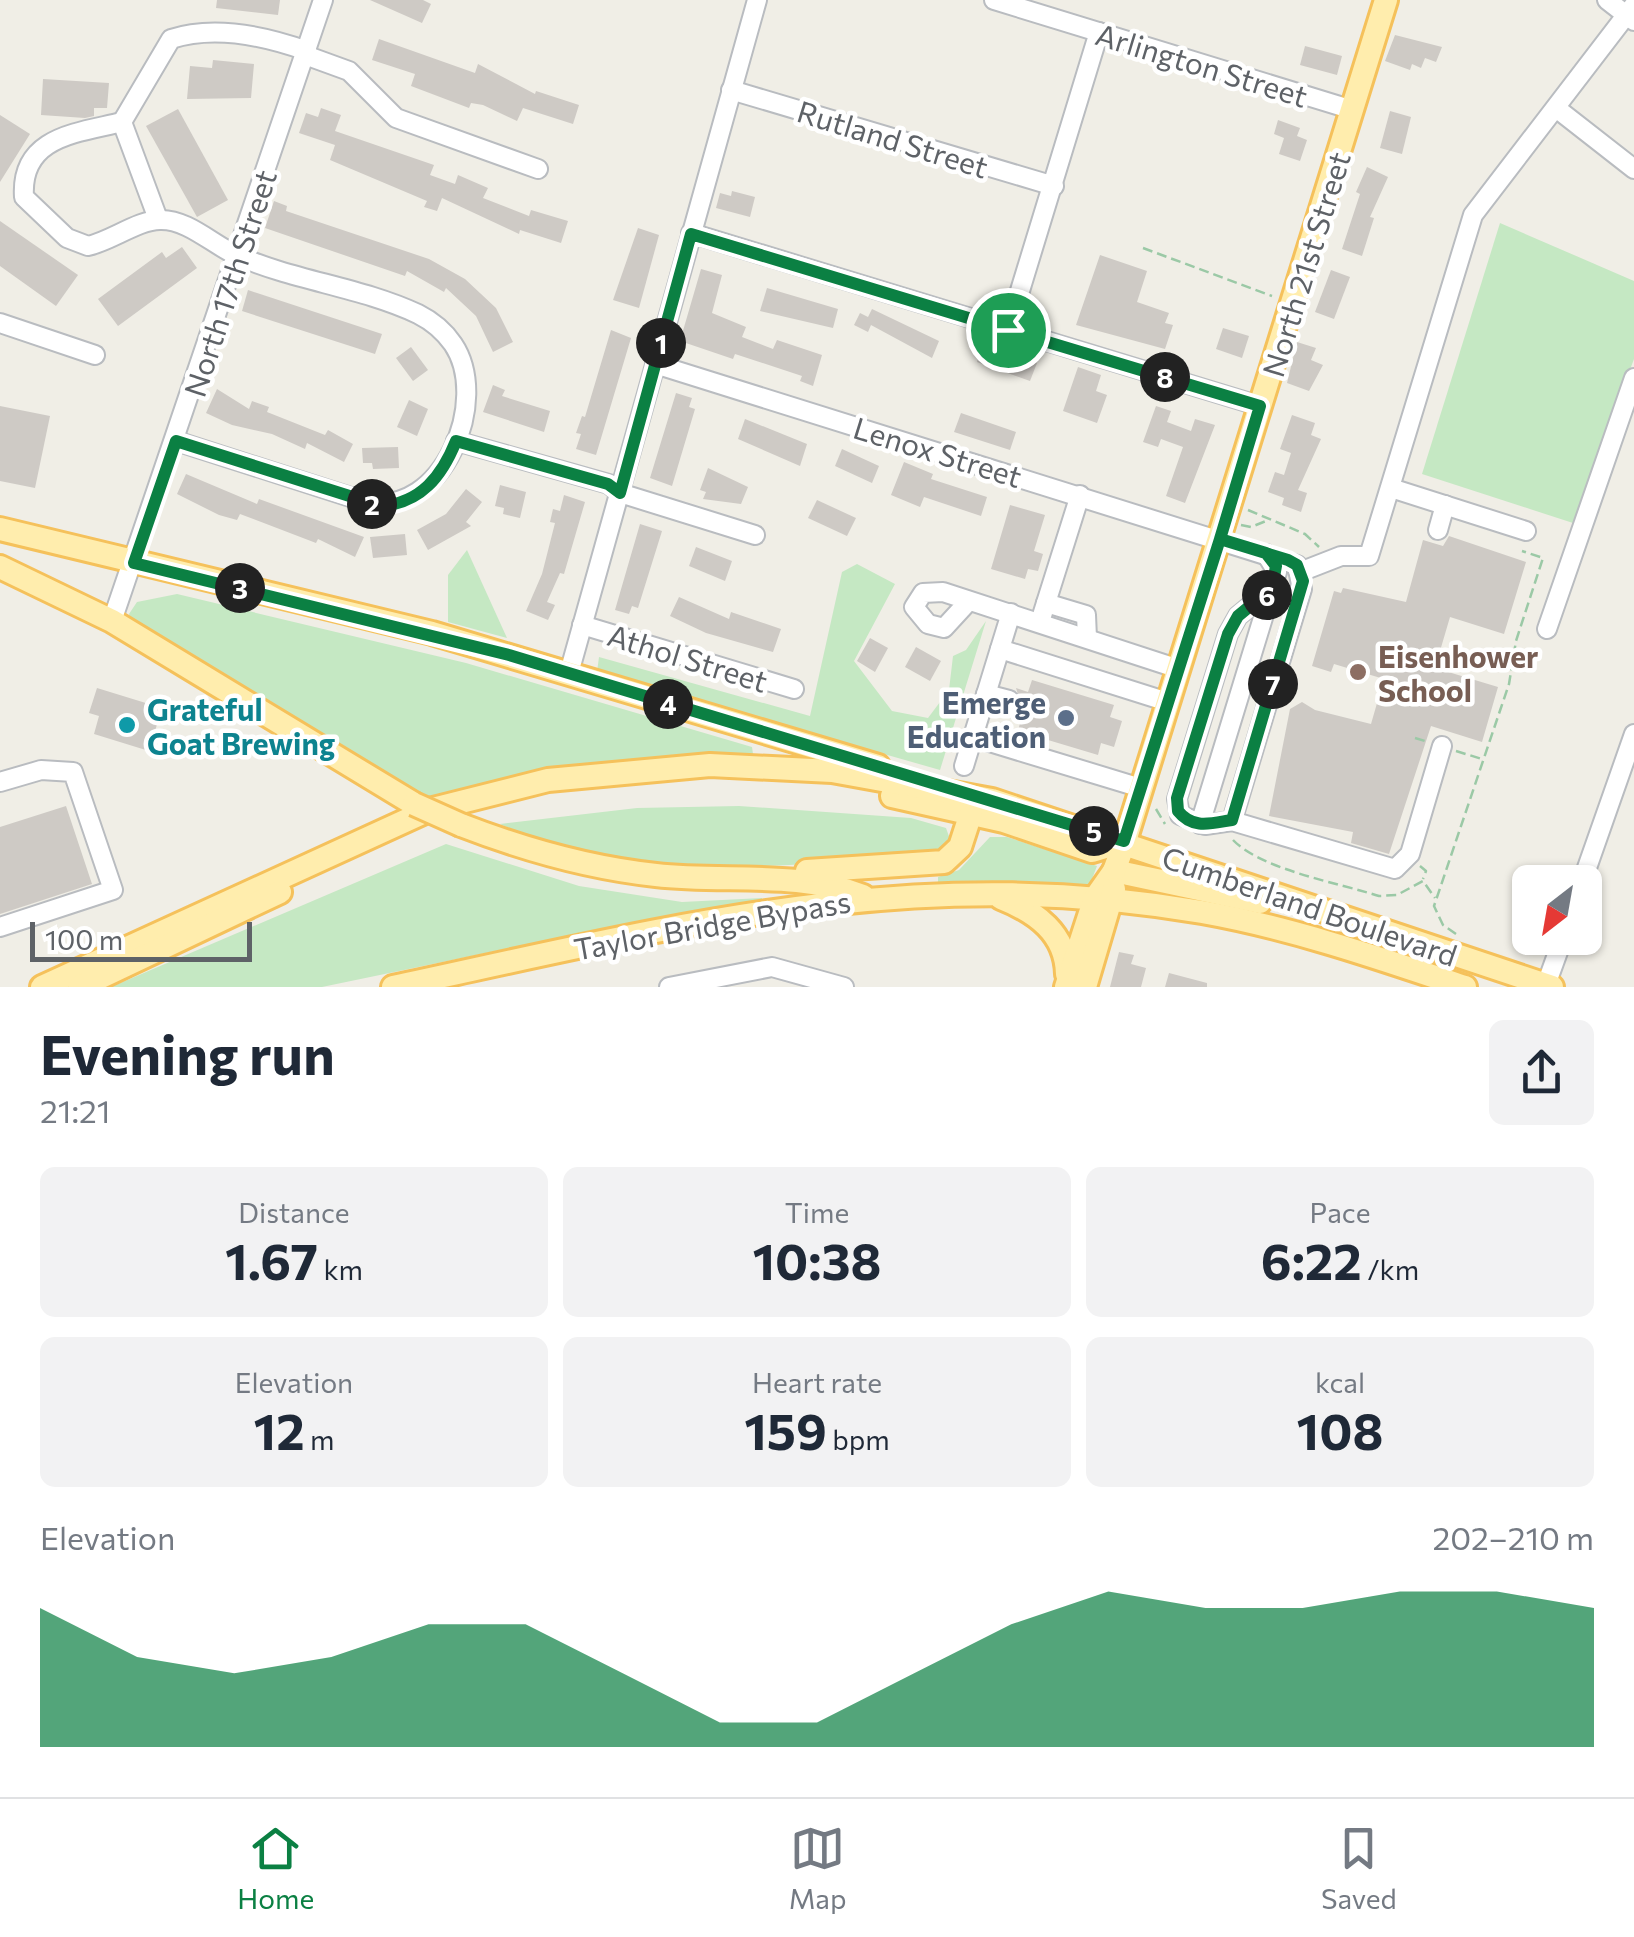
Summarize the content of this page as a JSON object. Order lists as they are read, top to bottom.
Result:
{
  "streets": {
    "main road": ["North 21st Street", "Cumberland Boulevard", "Taylor Bridge Bypass"],
    "street": [
      "Arlington Street",
      "Rutland Street",
      "North 17th Street",
      "Lenox Street",
      "Athol Street"
    ]
  },
  "crossings": [
    ["Arlington Street", "North 21st Street"],
    ["North 21st Street", "Lenox Street"],
    ["North 21st Street", "Cumberland Boulevard"],
    ["North 21st Street", "Taylor Bridge Bypass"],
    ["Cumberland Boulevard", "Taylor Bridge Bypass"]
  ],
  "places": ["Eisenhower School", "Emerge Education", "Grateful Goat Brewing"],
  "scale_bar": "100 m",
  "north": "bottom left",
  "page": {
    "pins": [
      "1",
      "8",
      "2",
      "3",
      "6",
      "7",
      "4",
      "5"
    ],
    "scale": "100 m",
    "heading": ["Evening run", "21:21"],
    "stats": [
      ["Distance", "1.67 km"],
      ["Time", "10:38"],
      ["Pace", "6:22 /km"],
      ["Elevation", "12 m"],
      ["Heart rate", "159 bpm"],
      ["kcal", "108"]
    ],
    "chart": ["Elevation", "202–210 m"],
    "tabs": ["Home", "Map", "Saved"]
  }
}
